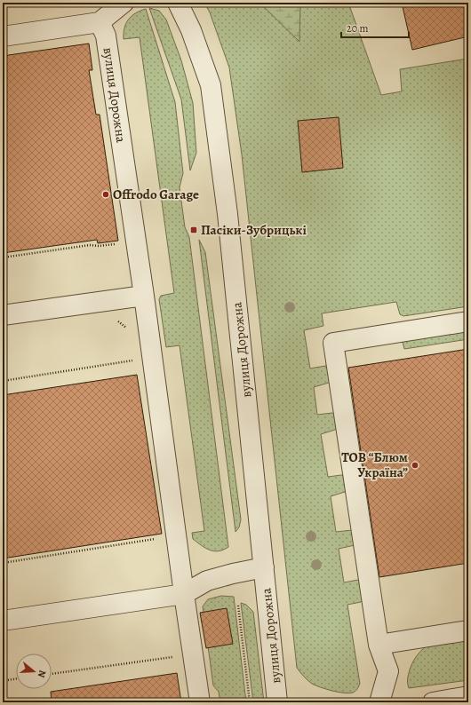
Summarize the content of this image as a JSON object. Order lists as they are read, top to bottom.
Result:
{
  "streets": {
    "street": ["вулиця Дорожна"]
  },
  "places": {
    "other": ["Offrodo Garage", "ТОВ “Блюм Україна”"],
    "transit": ["Пасіки-Зубрицькі"]
  },
  "scale_bar": "20 m",
  "north": "right"
}
